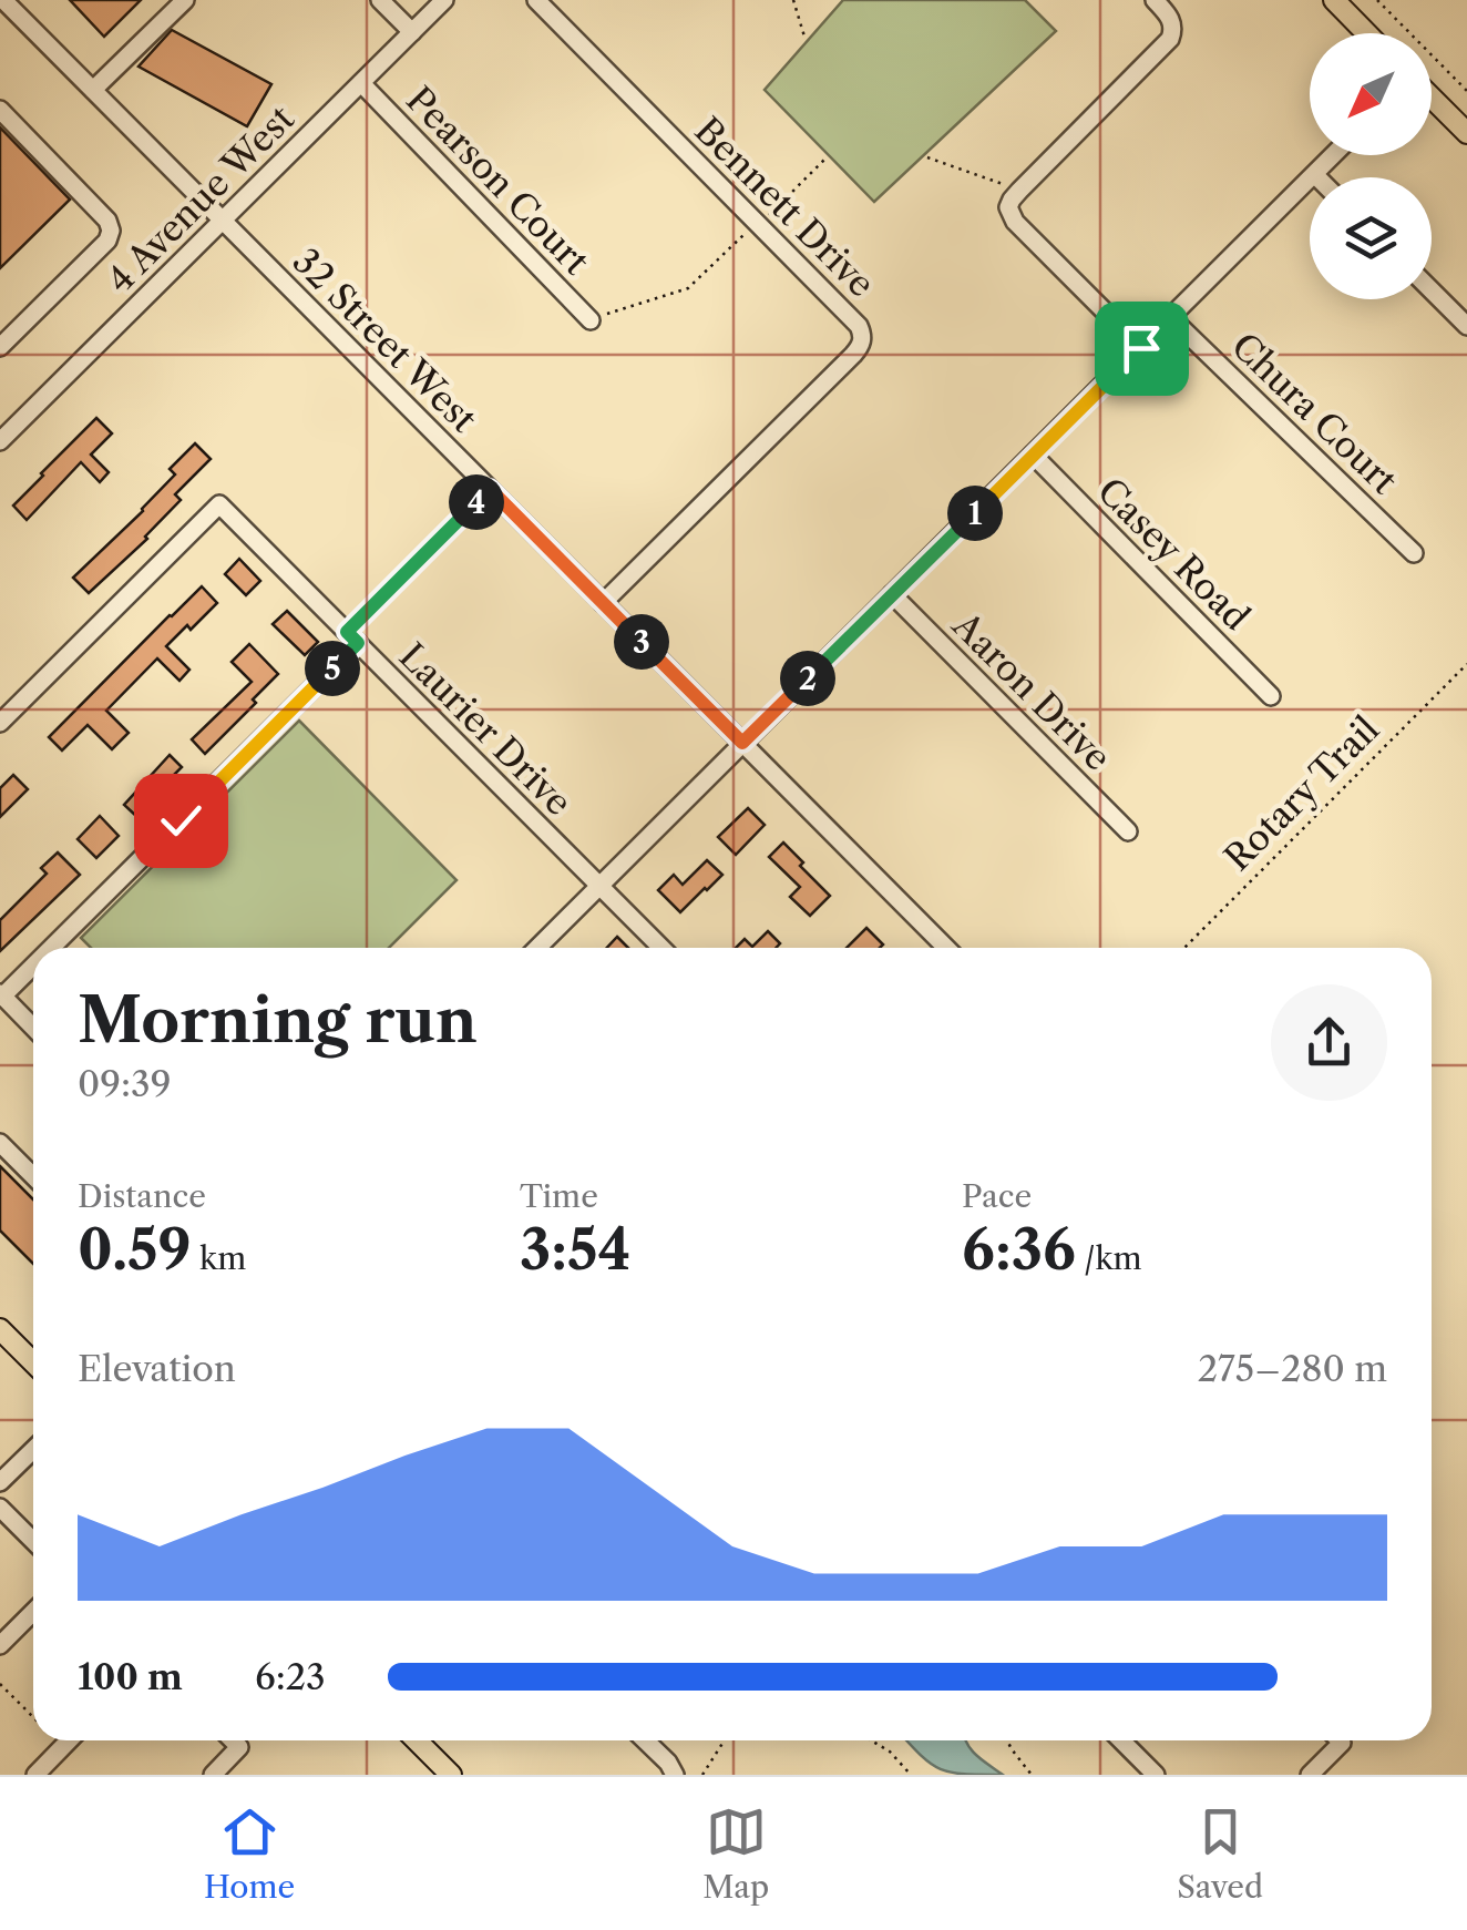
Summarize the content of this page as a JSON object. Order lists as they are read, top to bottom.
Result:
{
  "streets": {
    "street": [
      "Pearson Court",
      "4 Avenue West",
      "Bennett Drive",
      "32 Street West",
      "Chura Court",
      "Casey Road",
      "Aaron Drive",
      "Laurier Drive"
    ],
    "path": ["Rotary Trail"]
  },
  "crossings": [
    ["Pearson Court", "4 Avenue West"],
    ["4 Avenue West", "32 Street West"],
    ["Bennett Drive", "32 Street West"]
  ],
  "north": "bottom left",
  "page": {
    "pins": [
      "4",
      "1",
      "3",
      "5",
      "2"
    ],
    "heading": ["Morning run", "09:39"],
    "stats": [
      ["Distance", "0.59 km"],
      ["Time", "3:54"],
      ["Pace", "6:36 /km"]
    ],
    "chart": ["Elevation", "275–280 m"],
    "list": [
      {
        "name": "100 m",
        "note": "6:23"
      }
    ],
    "tabs": ["Home", "Map", "Saved"]
  }
}
